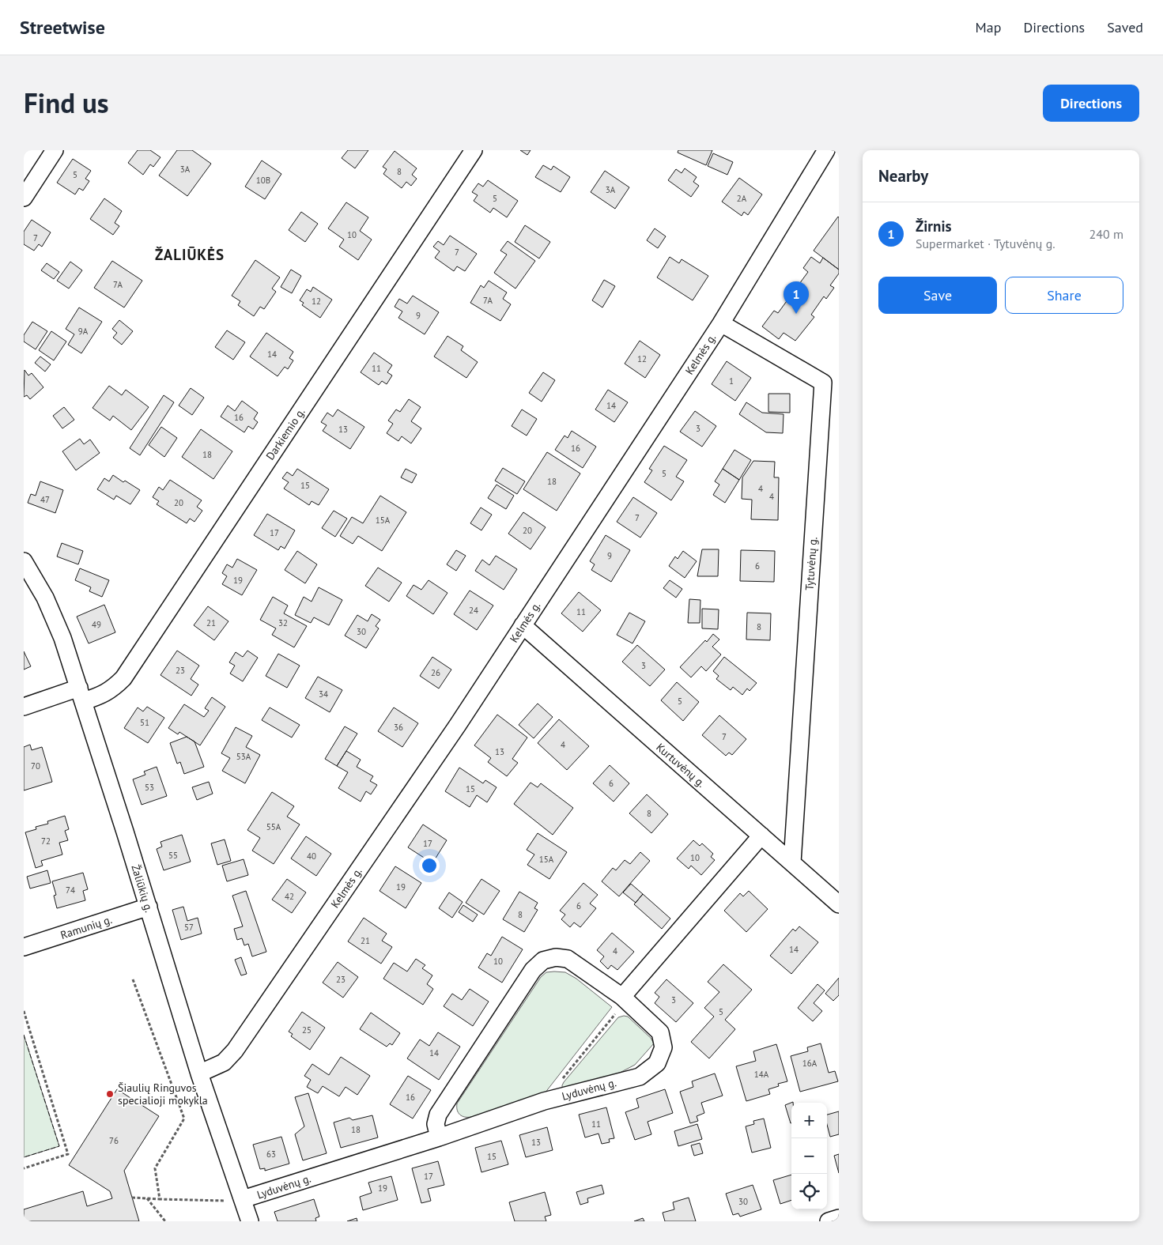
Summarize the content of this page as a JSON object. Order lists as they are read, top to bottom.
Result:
{
  "streets": {
    "street": [
      "Kelmės g.",
      "Darkiemio g.",
      "Tytuvėnų g.",
      "Kurtuvėnų g.",
      "Žaliūkių g.",
      "Ramunių g.",
      "Lyduvėnų g."
    ]
  },
  "crossings": [
    ["Kelmės g.", "Tytuvėnų g."],
    ["Kelmės g.", "Kurtuvėnų g."],
    ["Kelmės g.", "Žaliūkių g."],
    ["Darkiemio g.", "Žaliūkių g."],
    ["Tytuvėnų g.", "Kurtuvėnų g."],
    ["Žaliūkių g.", "Ramunių g."],
    ["Žaliūkių g.", "Lyduvėnų g."]
  ],
  "districts": ["ŽALIŪKĖS"],
  "places": ["Šiaulių Ringuvos specialioji mokykla"],
  "house_numbers": [
    "3A",
    "8",
    "5",
    "10B",
    "3A",
    "5",
    "2A",
    "10",
    "7",
    "7",
    "7A",
    "7A",
    "12",
    "9",
    "9A",
    "14",
    "12",
    "11",
    "1",
    "14",
    "16",
    "3",
    "13",
    "16",
    "18",
    "5",
    "18",
    "15",
    "4",
    "4",
    "47",
    "20",
    "7",
    "15A",
    "20",
    "17",
    "9",
    "6",
    "19",
    "24",
    "11",
    "21",
    "32",
    "49",
    "8",
    "30",
    "3",
    "23",
    "26",
    "34",
    "5",
    "51",
    "36",
    "7",
    "4",
    "13",
    "53A",
    "70",
    "6",
    "53",
    "15",
    "8",
    "55A",
    "72",
    "17",
    "55",
    "40",
    "10",
    "15A",
    "19",
    "74",
    "42",
    "6",
    "8",
    "57",
    "21",
    "14",
    "4",
    "10",
    "23",
    "3",
    "5",
    "25",
    "14",
    "16A",
    "14A",
    "16",
    "11",
    "18",
    "76",
    "13",
    "63",
    "15",
    "17",
    "19",
    "30"
  ],
  "page": {
    "header": "Streetwise",
    "nav": ["Map", "Directions", "Saved"],
    "title": "Find us",
    "buttons": [
      "Directions",
      ["Save", "Share"]
    ],
    "heading": "Nearby",
    "list": [
      {
        "mark": "1",
        "name": "Žirnis",
        "note": "Supermarket · Tytuvėnų g.",
        "value": "240 m"
      }
    ],
    "pins": "1",
    "map_buttons": ["+", "−"]
  }
}
